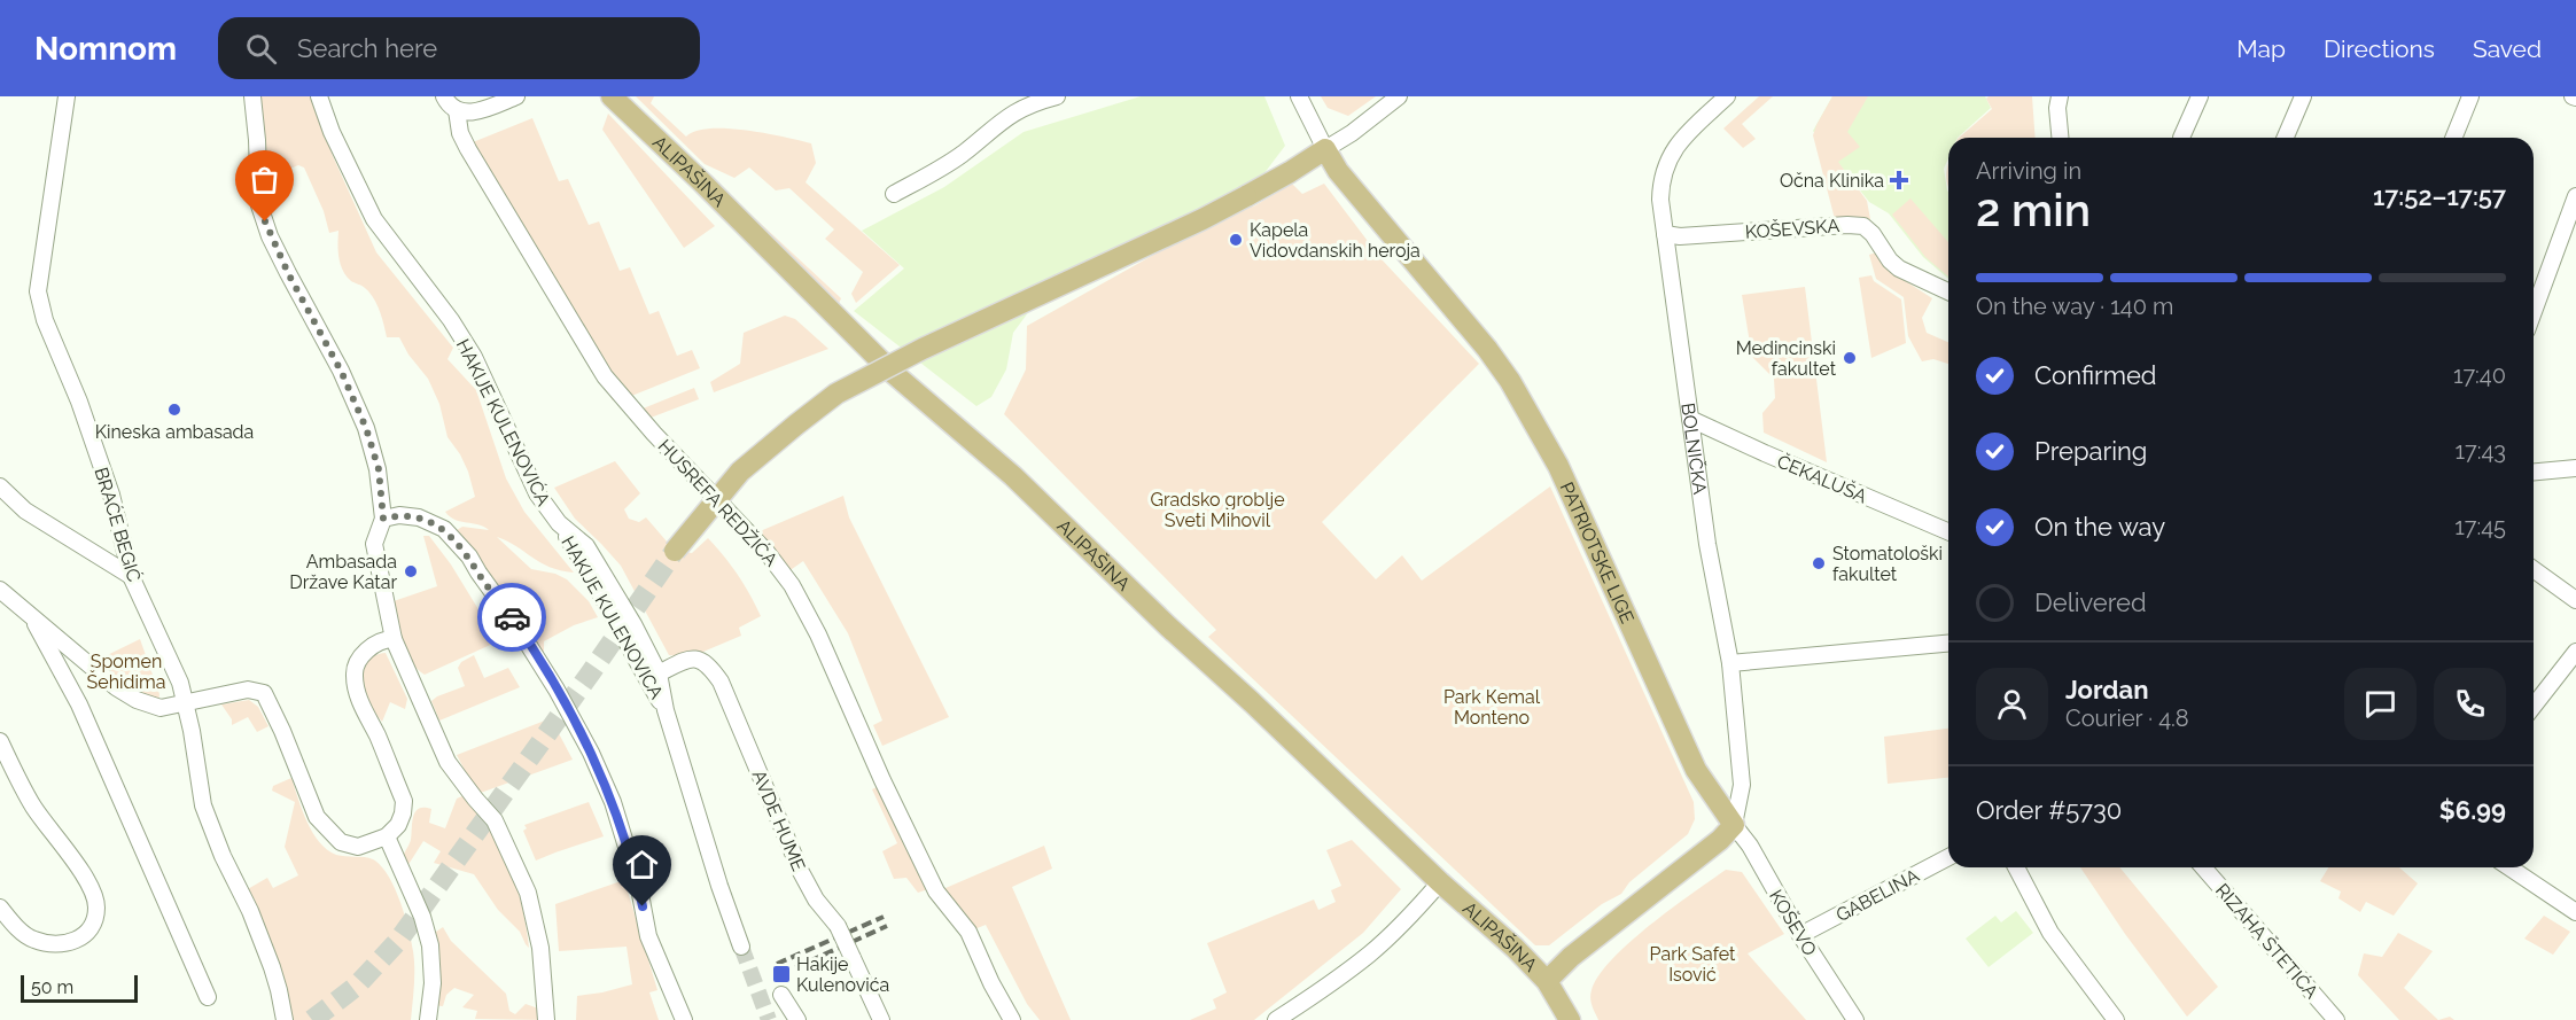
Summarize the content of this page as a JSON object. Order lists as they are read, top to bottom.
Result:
{
  "streets": {
    "main road": ["ALIPAŠINA", "PATRIOTSKE LIGE"],
    "street": [
      "KOŠEVSKA",
      "HAKIJE KULENOVIĆA",
      "BOLNIČKA",
      "ČEKALUŠA",
      "HUSREFA REDŽIĆA",
      "BRAĆE BEGIĆ",
      "HAKIJE KULENOVICA",
      "AVDE HUME",
      "GABELINA",
      "KOŠEVO",
      "RIZAHA ŠTETIĆA"
    ]
  },
  "crossings": [
    ["KOŠEVSKA", "BOLNIČKA"],
    ["HAKIJE KULENOVIĆA", "HAKIJE KULENOVICA"],
    ["HAKIJE KULENOVIĆA", "AVDE HUME"],
    ["BOLNIČKA", "ČEKALUŠA"],
    ["BOLNIČKA", "PATRIOTSKE LIGE"],
    ["BOLNIČKA", "KOŠEVO"],
    ["PATRIOTSKE LIGE", "KOŠEVO"],
    ["GABELINA", "KOŠEVO"]
  ],
  "parks": [
    "Gradsko groblje Sveti Mihovil",
    "Spomen Šehidima",
    "Park Кemal Monteno",
    "Park Safet Isović"
  ],
  "places": {
    "health": ["Očna Klinika"],
    "other": [
      "Kapela Vidovdanskih heroja",
      "Medincinski fakultet",
      "Kineska ambasada",
      "Stomatološki fakultet",
      "Ambasada Države Katar"
    ],
    "transit": ["Hakije Kulenovića"]
  },
  "scale_bar": "50 m",
  "page": {
    "header": "Nomnom",
    "search": "Search here",
    "nav": ["Map", "Directions", "Saved"],
    "heading": ["2 min", "Arriving in", "17:52–17:57"],
    "panel": [
      "Jordan",
      "Courier · 4.8",
      "Order #5730",
      "$6.99"
    ],
    "bar": "On the way · 140 m",
    "list": [
      ["Confirmed", "17:40"],
      ["Preparing", "17:43"],
      ["On the way", "17:45"],
      "Delivered"
    ],
    "scale": "50 m"
  }
}
